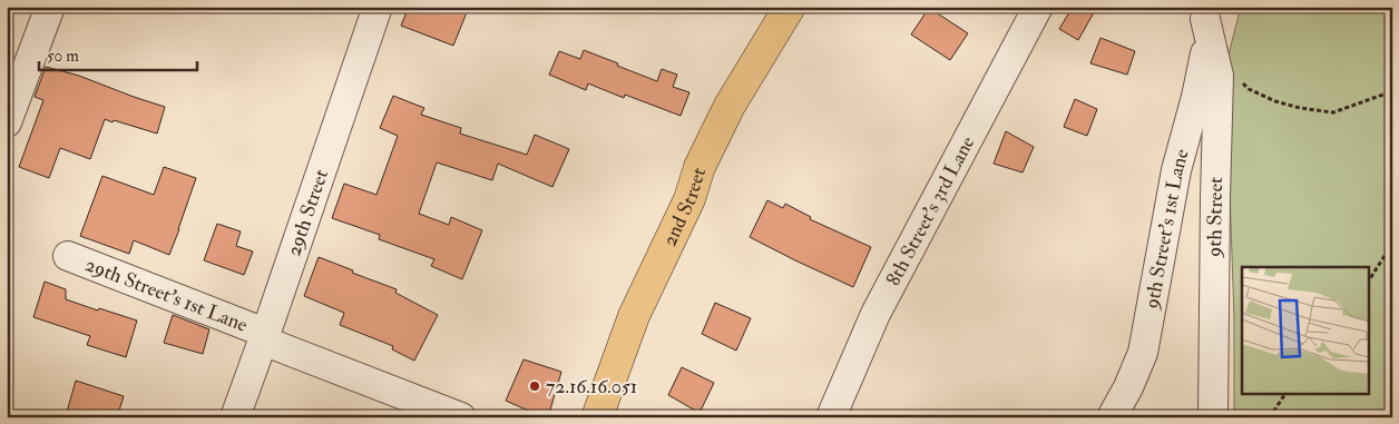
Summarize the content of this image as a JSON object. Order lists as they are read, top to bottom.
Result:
{
  "streets": {
    "main road": ["2nd Street"],
    "street": [
      "8th Street's 3rd Lane",
      "29th Street",
      "9th Street",
      "9th Street's 1st Lane",
      "29th Street's 1st Lane"
    ]
  },
  "crossings": [
    ["29th Street", "29th Street's 1st Lane"],
    ["9th Street", "9th Street's 1st Lane"]
  ],
  "places": ["72.16.16.051"],
  "scale_bar": "50 m"
}
